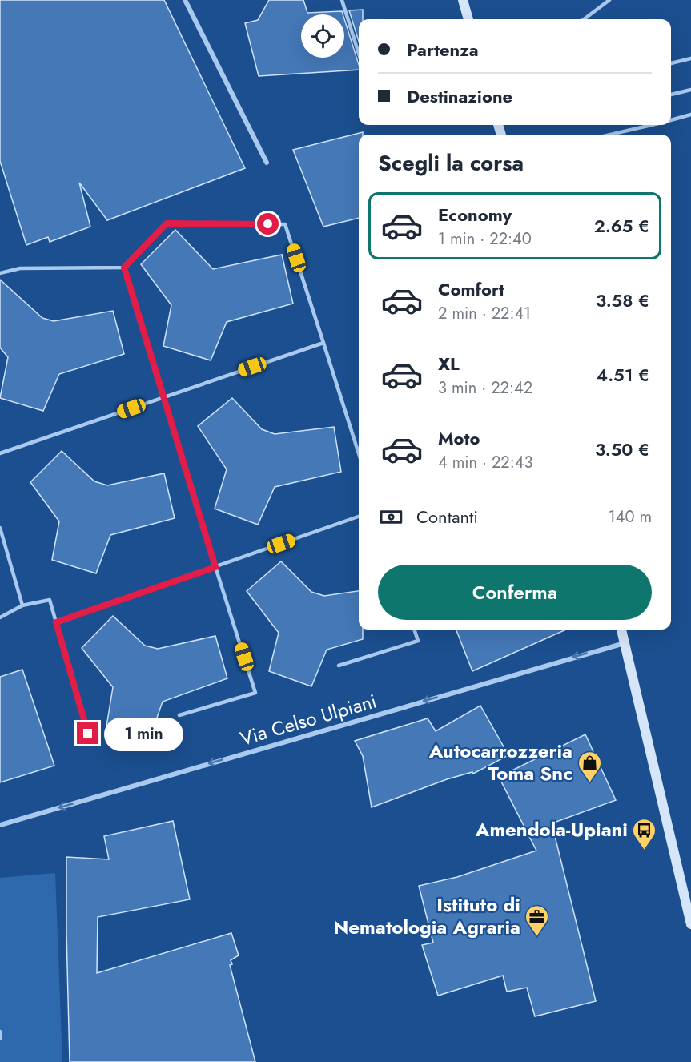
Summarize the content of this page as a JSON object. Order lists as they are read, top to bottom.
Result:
{
  "streets": {
    "street": ["Via Celso Ulpiani"]
  },
  "one_way": ["Via Celso Ulpiani"],
  "places": {
    "shop": ["Autocarrozzeria Toma Snc"],
    "bus stop": ["Amendola-Upiani"],
    "office": ["Istituto di Nematologia Agraria"]
  },
  "page": {
    "banner": ["Partenza", "Destinazione"],
    "heading": "Scegli la corsa",
    "list": [
      {
        "name": "Economy",
        "note": "1 min · 22:40",
        "value": "2.65 €"
      },
      {
        "name": "Comfort",
        "note": "2 min · 22:41",
        "value": "3.58 €"
      },
      {
        "name": "XL",
        "note": "3 min · 22:42",
        "value": "4.51 €"
      },
      {
        "name": "Moto",
        "note": "4 min · 22:43",
        "value": "3.50 €"
      }
    ],
    "pay": ["Contanti", "140 m"],
    "buttons": "Conferma",
    "bubble": "1 min"
  }
}
